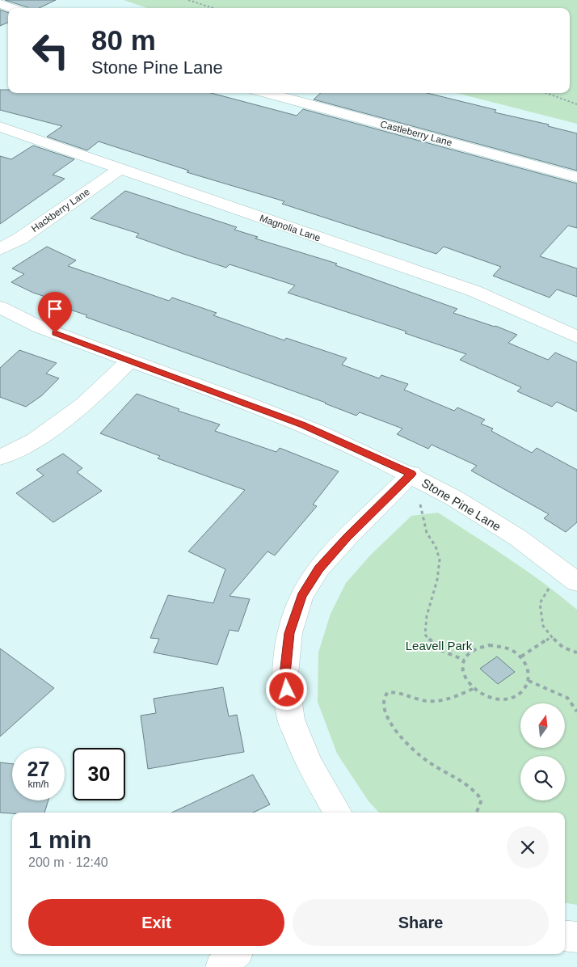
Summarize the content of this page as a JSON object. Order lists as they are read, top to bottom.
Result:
{
  "streets": {
    "street": [
      "Castleberry Lane",
      "Hackberry Lane",
      "Magnolia Lane",
      "Stone Pine Lane"
    ]
  },
  "crossings": [
    ["Hackberry Lane", "Magnolia Lane"]
  ],
  "parks": ["Leavell Park"],
  "north": "top",
  "page": {
    "turn": ["80 m", "Stone Pine Lane"],
    "speed": "27 km/h",
    "limit": "30",
    "heading": ["1 min", "200 m · 12:40"],
    "buttons": ["Exit", "Share"]
  }
}
